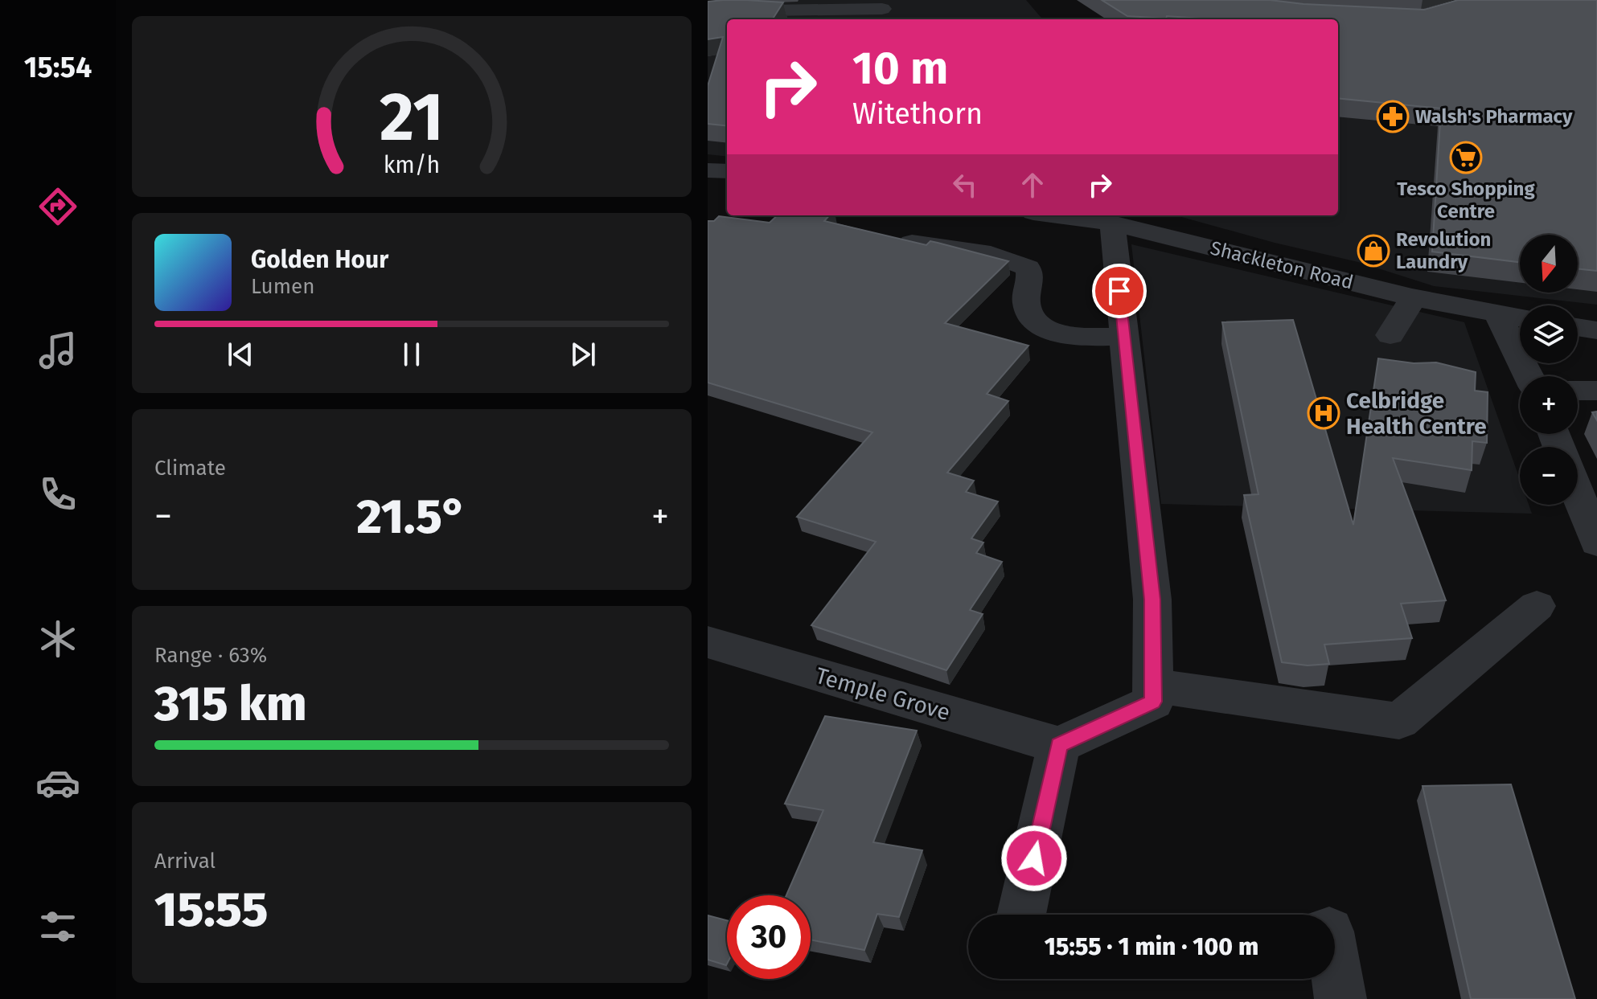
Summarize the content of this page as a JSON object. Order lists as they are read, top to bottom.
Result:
{
  "streets": {
    "street": ["Shackleton Road", "Temple Grove"]
  },
  "places": {
    "pharmacy": ["Walsh's Pharmacy"],
    "supermarket": ["Tesco Shopping Centre"],
    "shop": ["Revolution Laundry"],
    "hospital": ["Celbridge Health Centre"]
  },
  "north": "bottom",
  "page": {
    "tabs": "15:54",
    "turn": ["10 m", "Witethorn"],
    "song": ["Golden Hour", "Lumen"],
    "map_buttons": ["+", "−"],
    "tile": [
      "Climate",
      ["Range · 63%", "315 km"],
      ["Arrival", "15:55"]
    ],
    "heat": ["−", "21.5°", "+"],
    "limit": "30",
    "trip": "15:55 · 1 min · 100 m",
    "gauge": ["21", "km/h"]
  }
}
